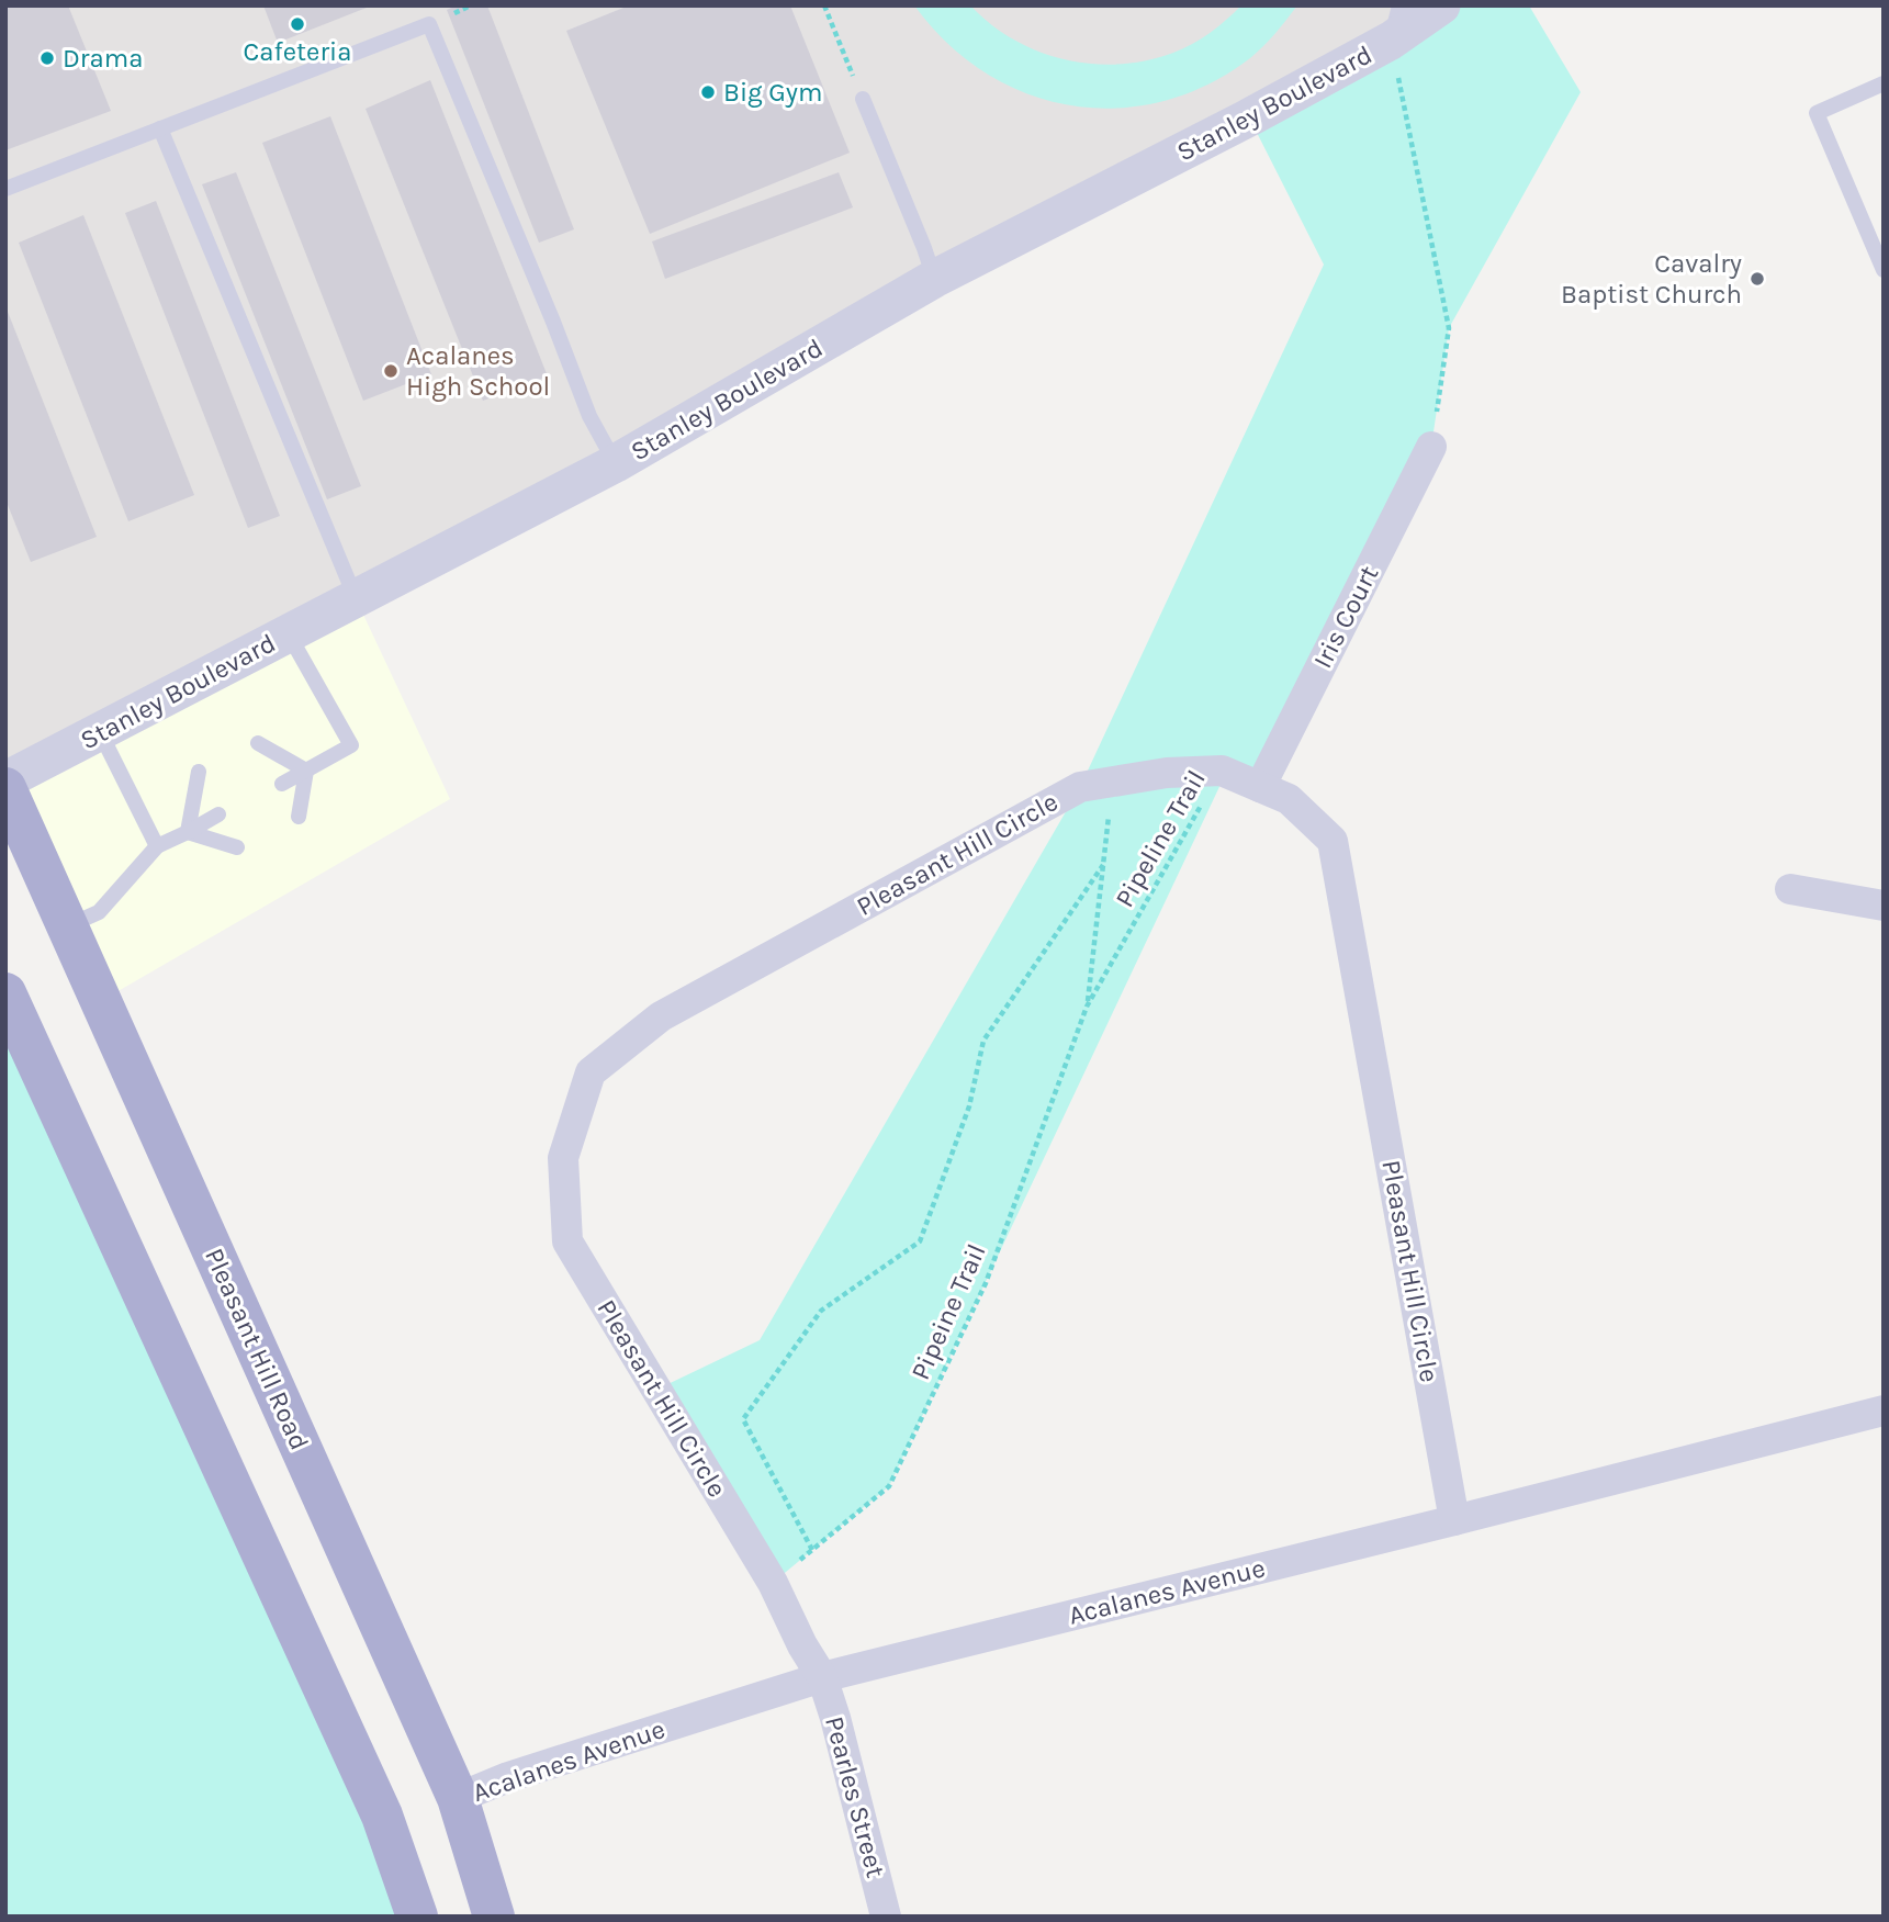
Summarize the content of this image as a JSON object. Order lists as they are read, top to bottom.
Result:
{
  "streets": {
    "main road": ["Pleasant Hill Road"],
    "street": [
      "Stanley Boulevard",
      "Iris Court",
      "Pleasant Hill Circle",
      "Acalanes Avenue",
      "Pearles Street"
    ],
    "path": ["Pipeline Trail", "Pipeine Trail"]
  },
  "crossings": [
    ["Iris Court", "Pleasant Hill Circle"],
    ["Pipeline Trail", "Pleasant Hill Circle"],
    ["Pipeline Trail", "Pipeine Trail"],
    ["Pleasant Hill Circle", "Pipeine Trail"],
    ["Pleasant Hill Circle", "Acalanes Avenue"],
    ["Pleasant Hill Circle", "Pearles Street"],
    ["Pleasant Hill Road", "Acalanes Avenue"],
    ["Acalanes Avenue", "Pearles Street"]
  ],
  "places": [
    "Cafeteria",
    "Drama",
    "Big Gym",
    "Cavalry Baptist Church",
    "Acalanes High School"
  ]
}
